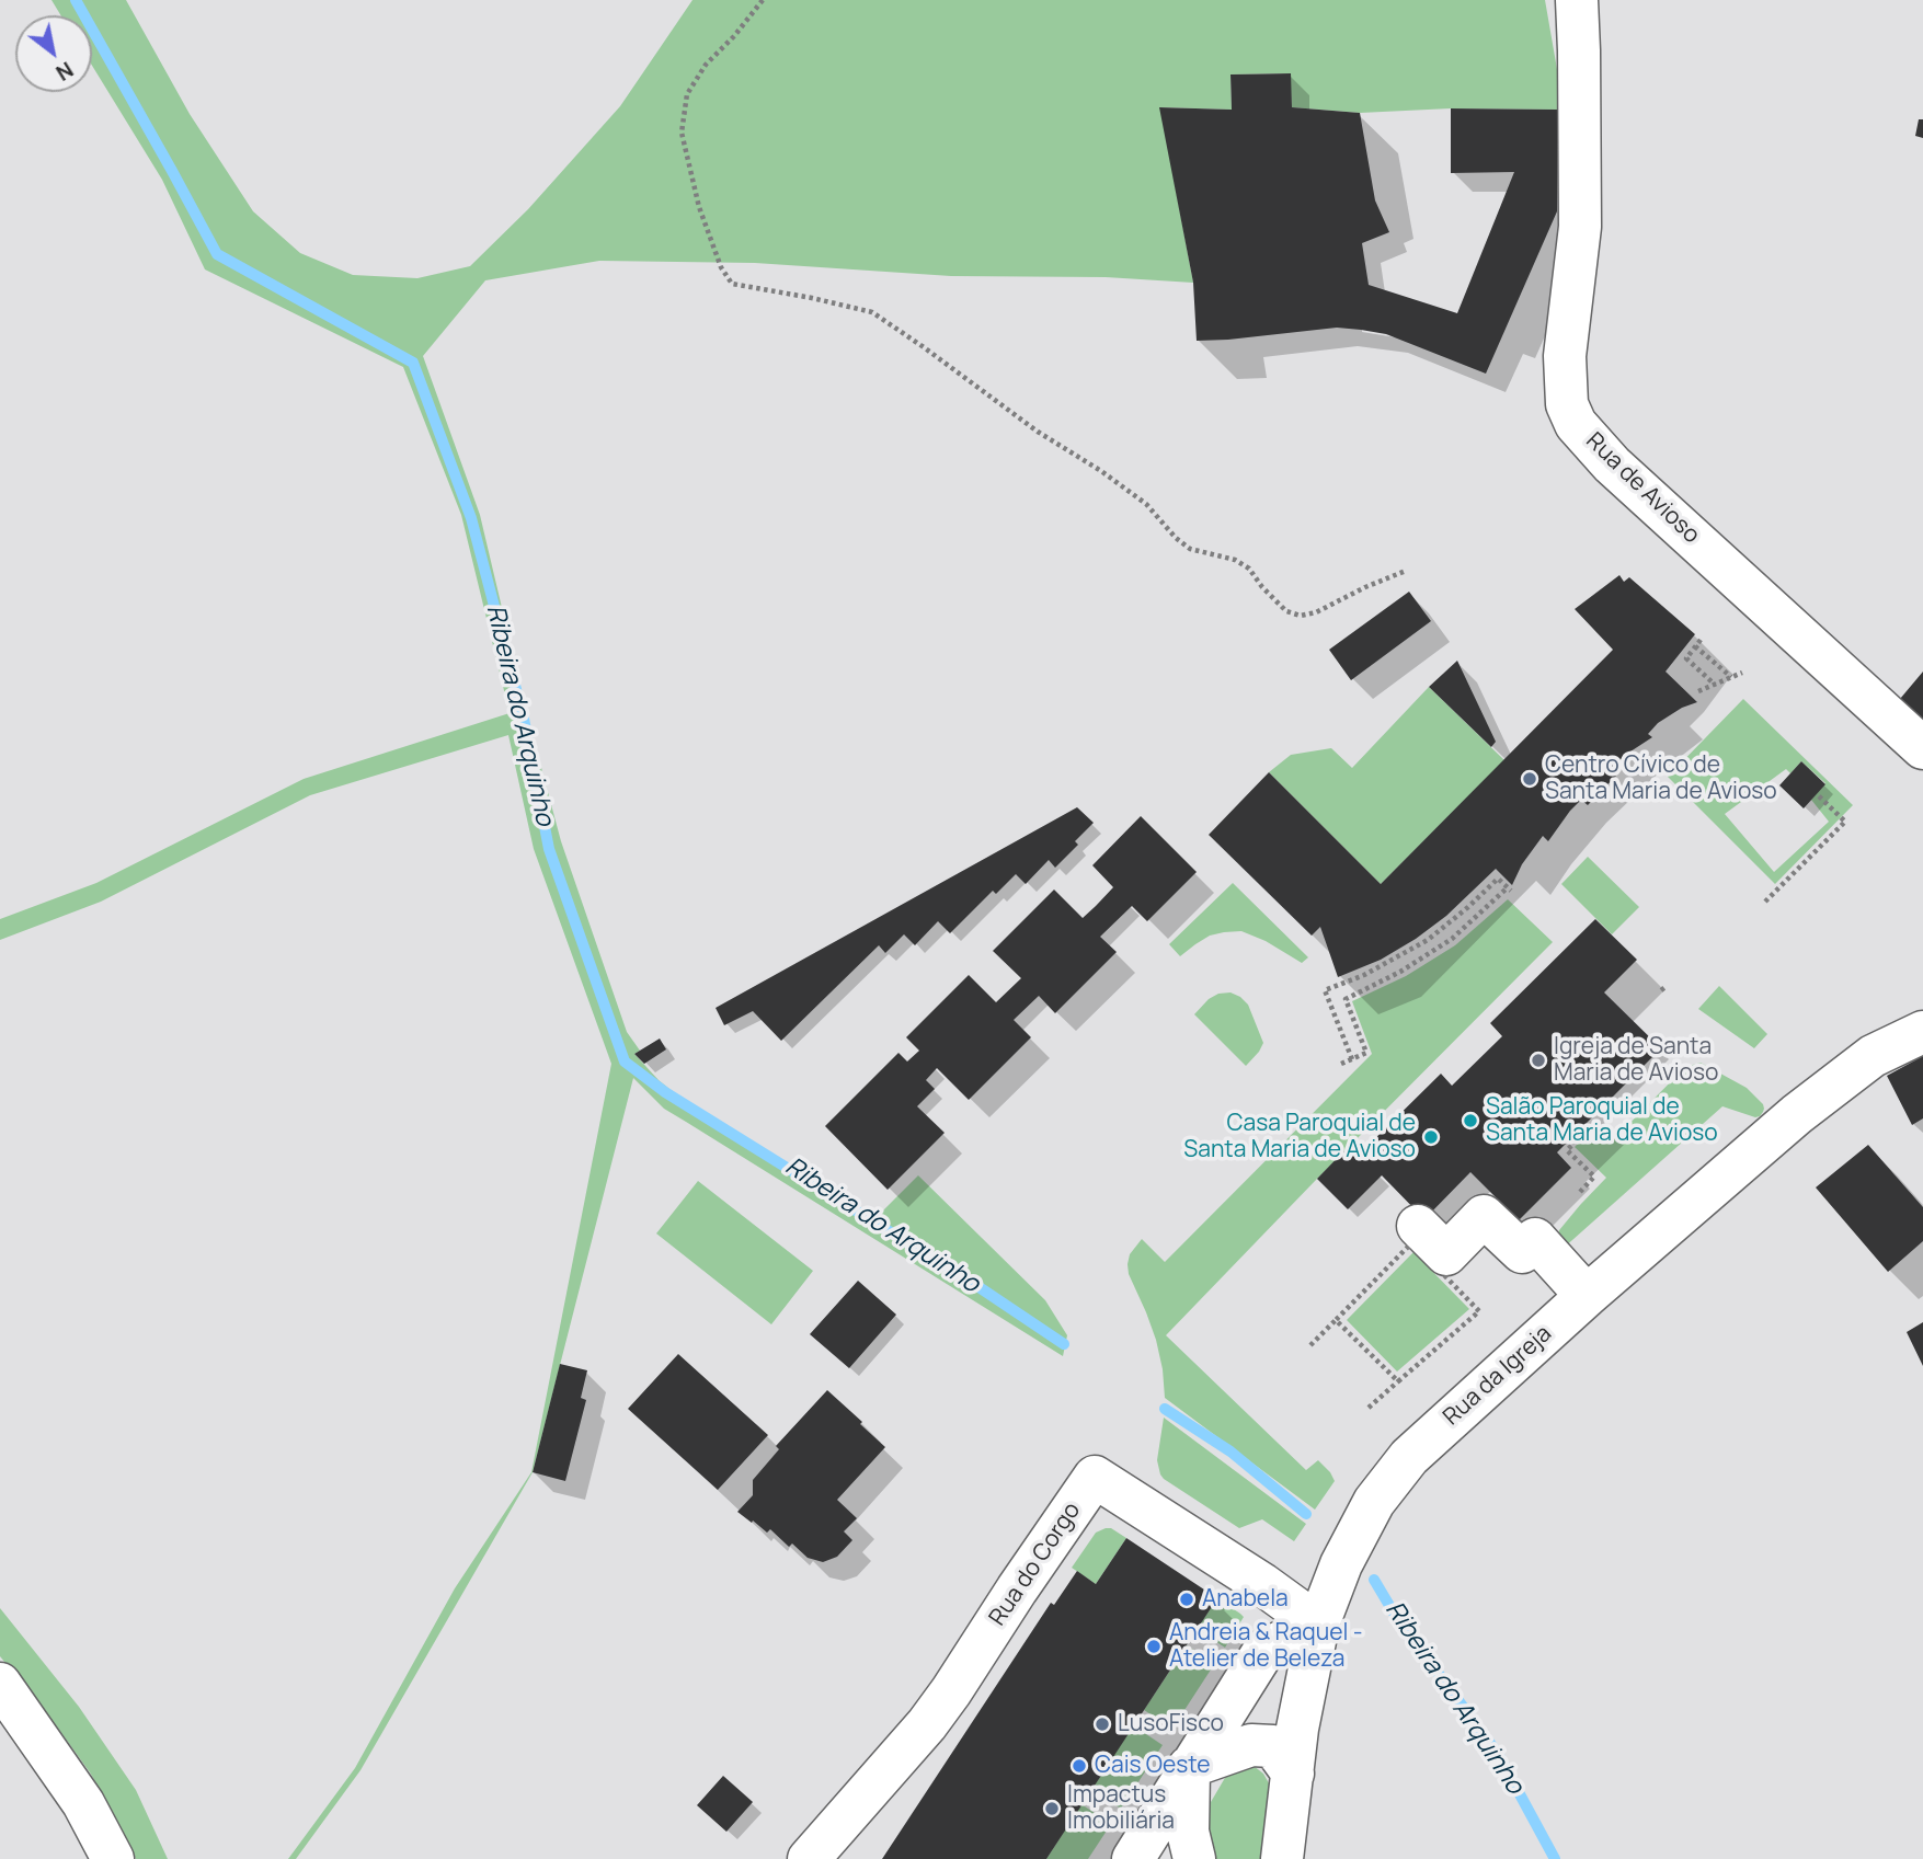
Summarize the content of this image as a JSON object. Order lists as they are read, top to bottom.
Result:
{
  "streets": {
    "street": ["Rua de Avioso", "Rua da Igreja", "Rua do Corgo"]
  },
  "crossings": [
    ["Rua da Igreja", "Rua do Corgo"]
  ],
  "water": ["Ribeira do Arquinho"],
  "places": [
    "Centro Cívico de Santa Maria de Avioso",
    "Igreja de Santa Maria de Avioso",
    "Salão Paroquial de Santa Maria de Avioso",
    "Casa Paroquial de Santa Maria de Avioso",
    "Anabela",
    "Andreia & Raquel - Atelier de Beleza",
    "LusoFisco",
    "Cais Oeste",
    "Impactus Imobiliária"
  ],
  "north": "bottom right"
}
